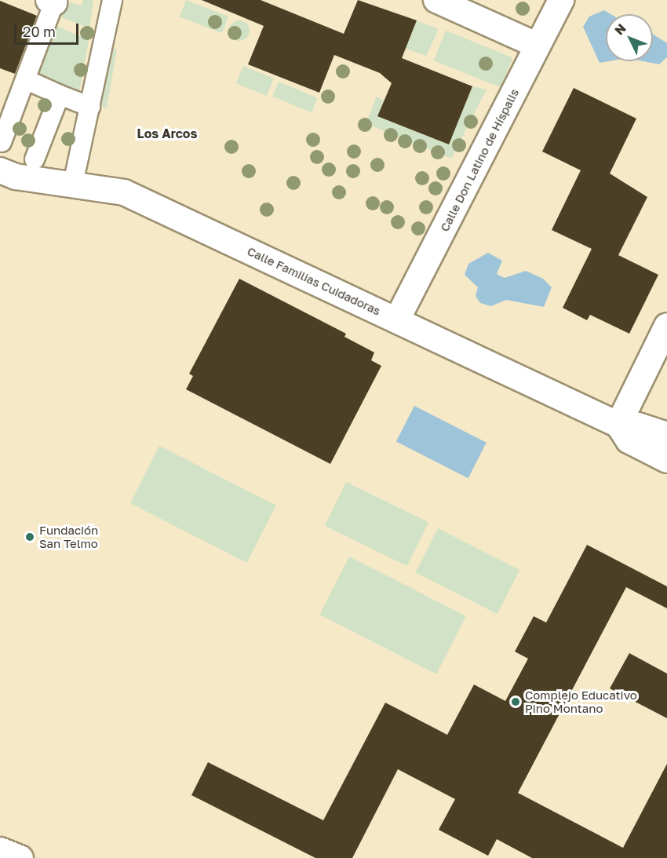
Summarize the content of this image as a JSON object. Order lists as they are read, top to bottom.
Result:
{
  "streets": {
    "street": ["Calle Don Latino de Híspalis", "Calle Familias Cuidadoras"]
  },
  "crossings": [
    ["Calle Don Latino de Híspalis", "Calle Familias Cuidadoras"]
  ],
  "districts": ["Los Arcos"],
  "places": ["Fundación San Telmo", "Complejo Educativo Pino Montano"],
  "scale_bar": "20 m",
  "north": "top left"
}
